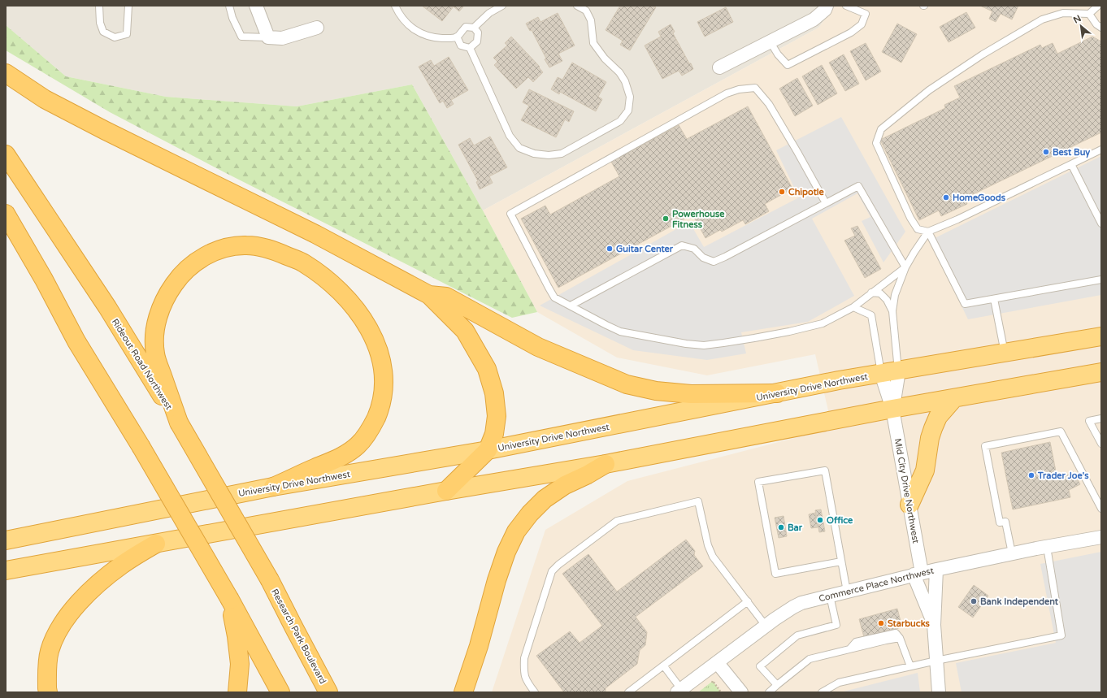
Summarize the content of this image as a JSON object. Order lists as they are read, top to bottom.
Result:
{
  "streets": {
    "highway": ["Rideout Road Northwest", "University Drive Northwest", "Research Park Boulevard"],
    "street": ["Mid City Drive Northwest", "Commerce Place Northwest"]
  },
  "crossings": [
    ["Rideout Road Northwest", "Research Park Boulevard"],
    ["Mid City Drive Northwest", "Commerce Place Northwest"]
  ],
  "places": [
    "Best Buy",
    "Chipotle",
    "HomeGoods",
    "Powerhouse Fitness",
    "Guitar Center",
    "Trader Joe's",
    "Office",
    "Bar",
    "Bank Independent",
    "Starbucks"
  ],
  "north": "top left"
}
